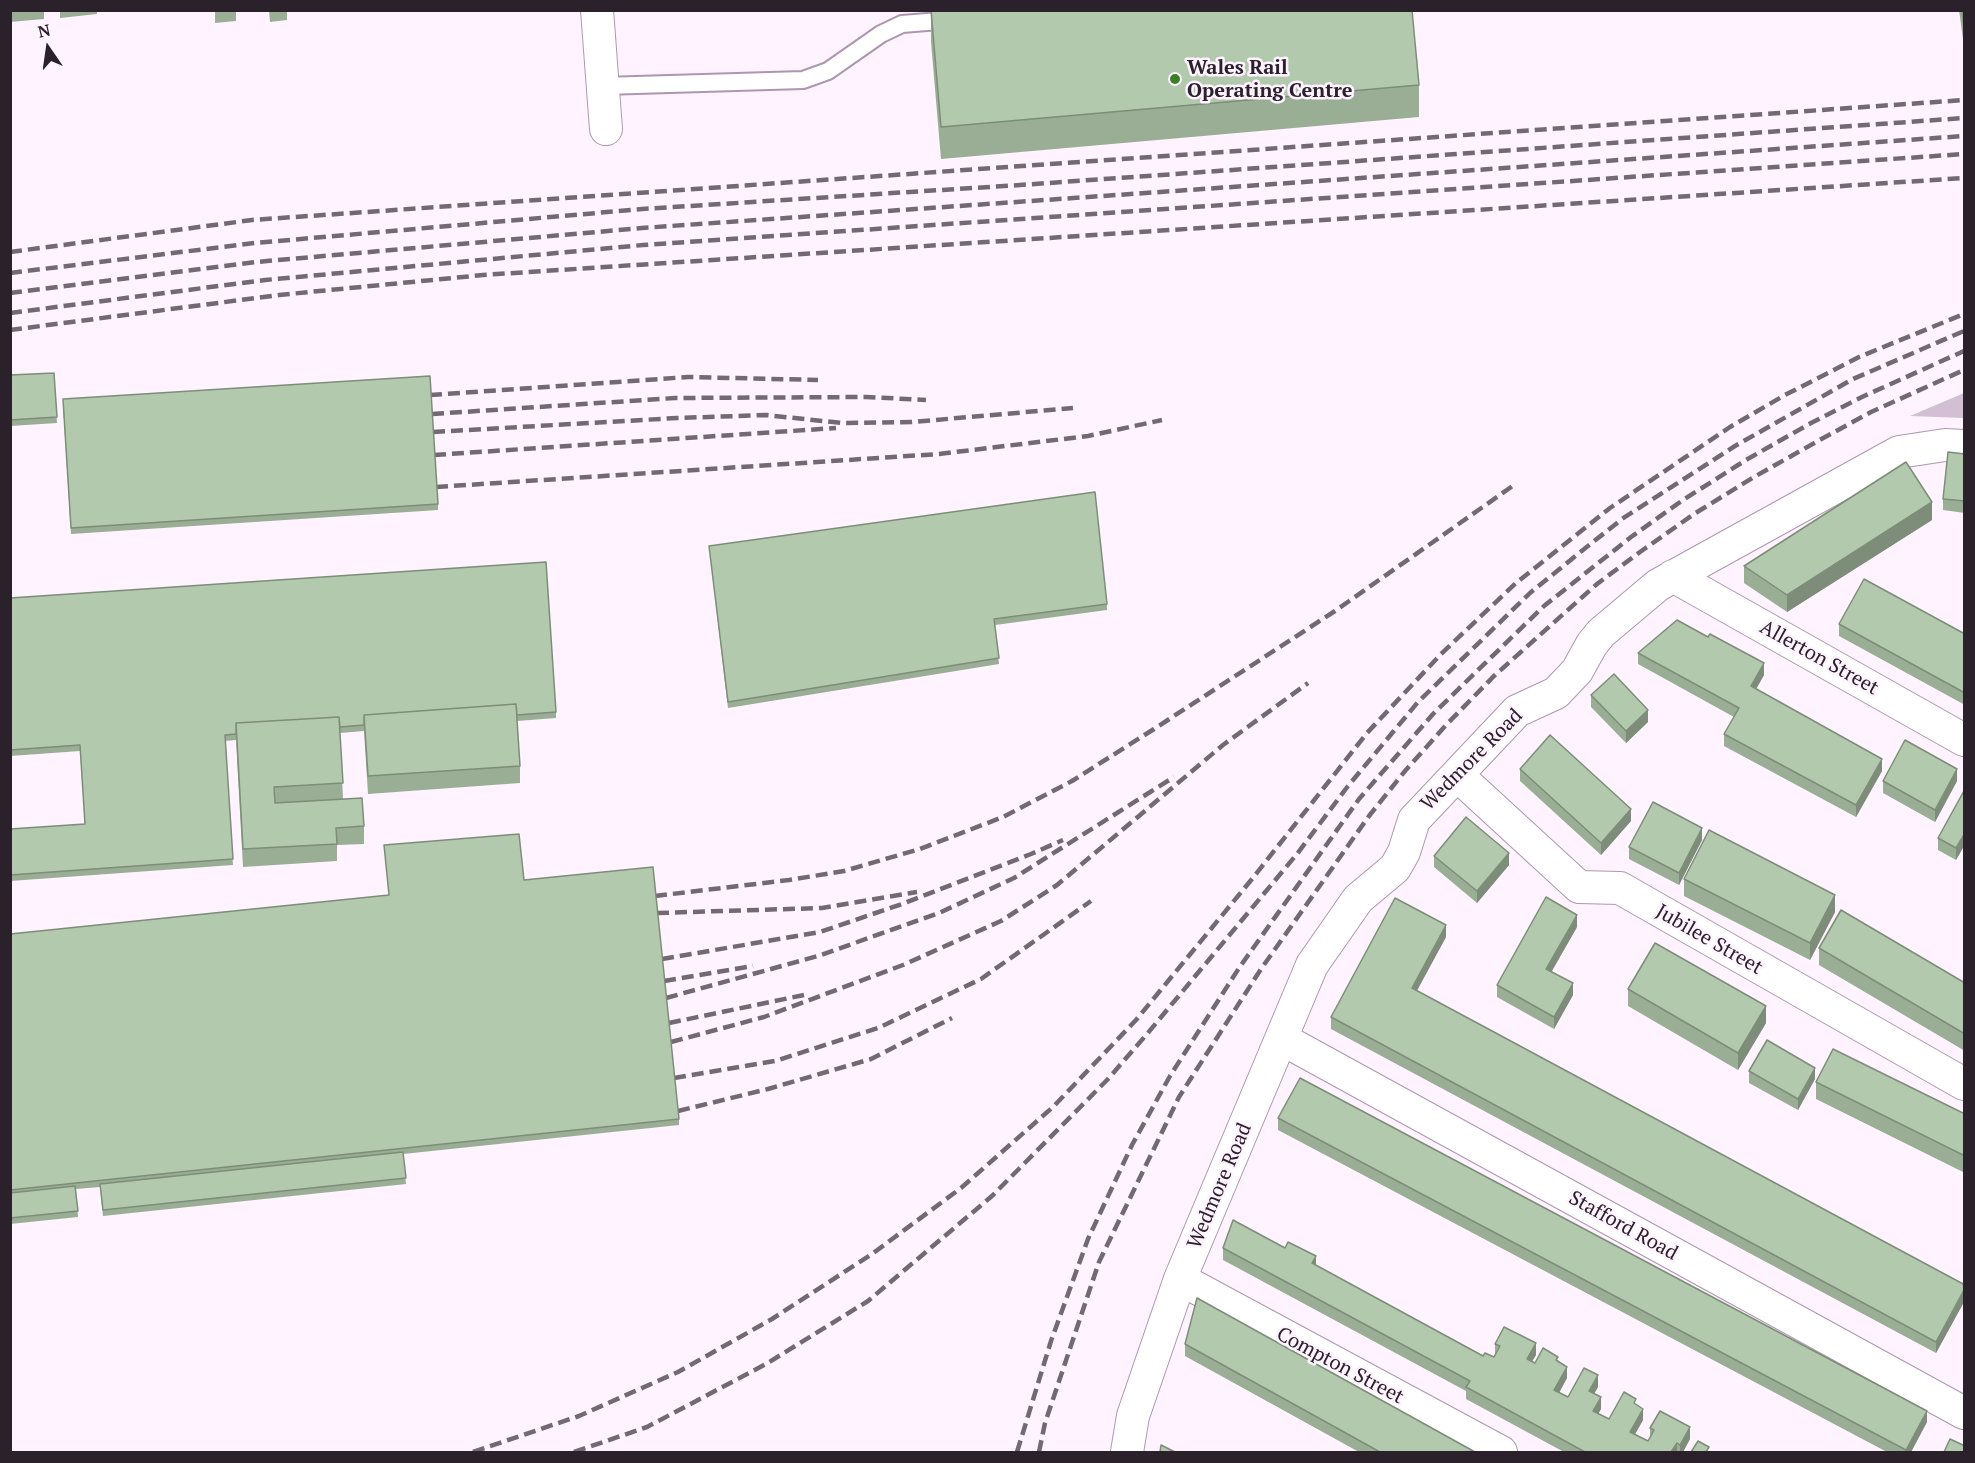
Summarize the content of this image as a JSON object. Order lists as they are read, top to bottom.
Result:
{
  "streets": {
    "street": [
      "Allerton Street",
      "Wedmore Road",
      "Jubilee Street",
      "Stafford Road",
      "Compton Street"
    ]
  },
  "crossings": [
    ["Allerton Street", "Wedmore Road"],
    ["Wedmore Road", "Stafford Road"],
    ["Wedmore Road", "Compton Street"]
  ],
  "places": ["Wales Rail Operating Centre"],
  "north": "top"
}
